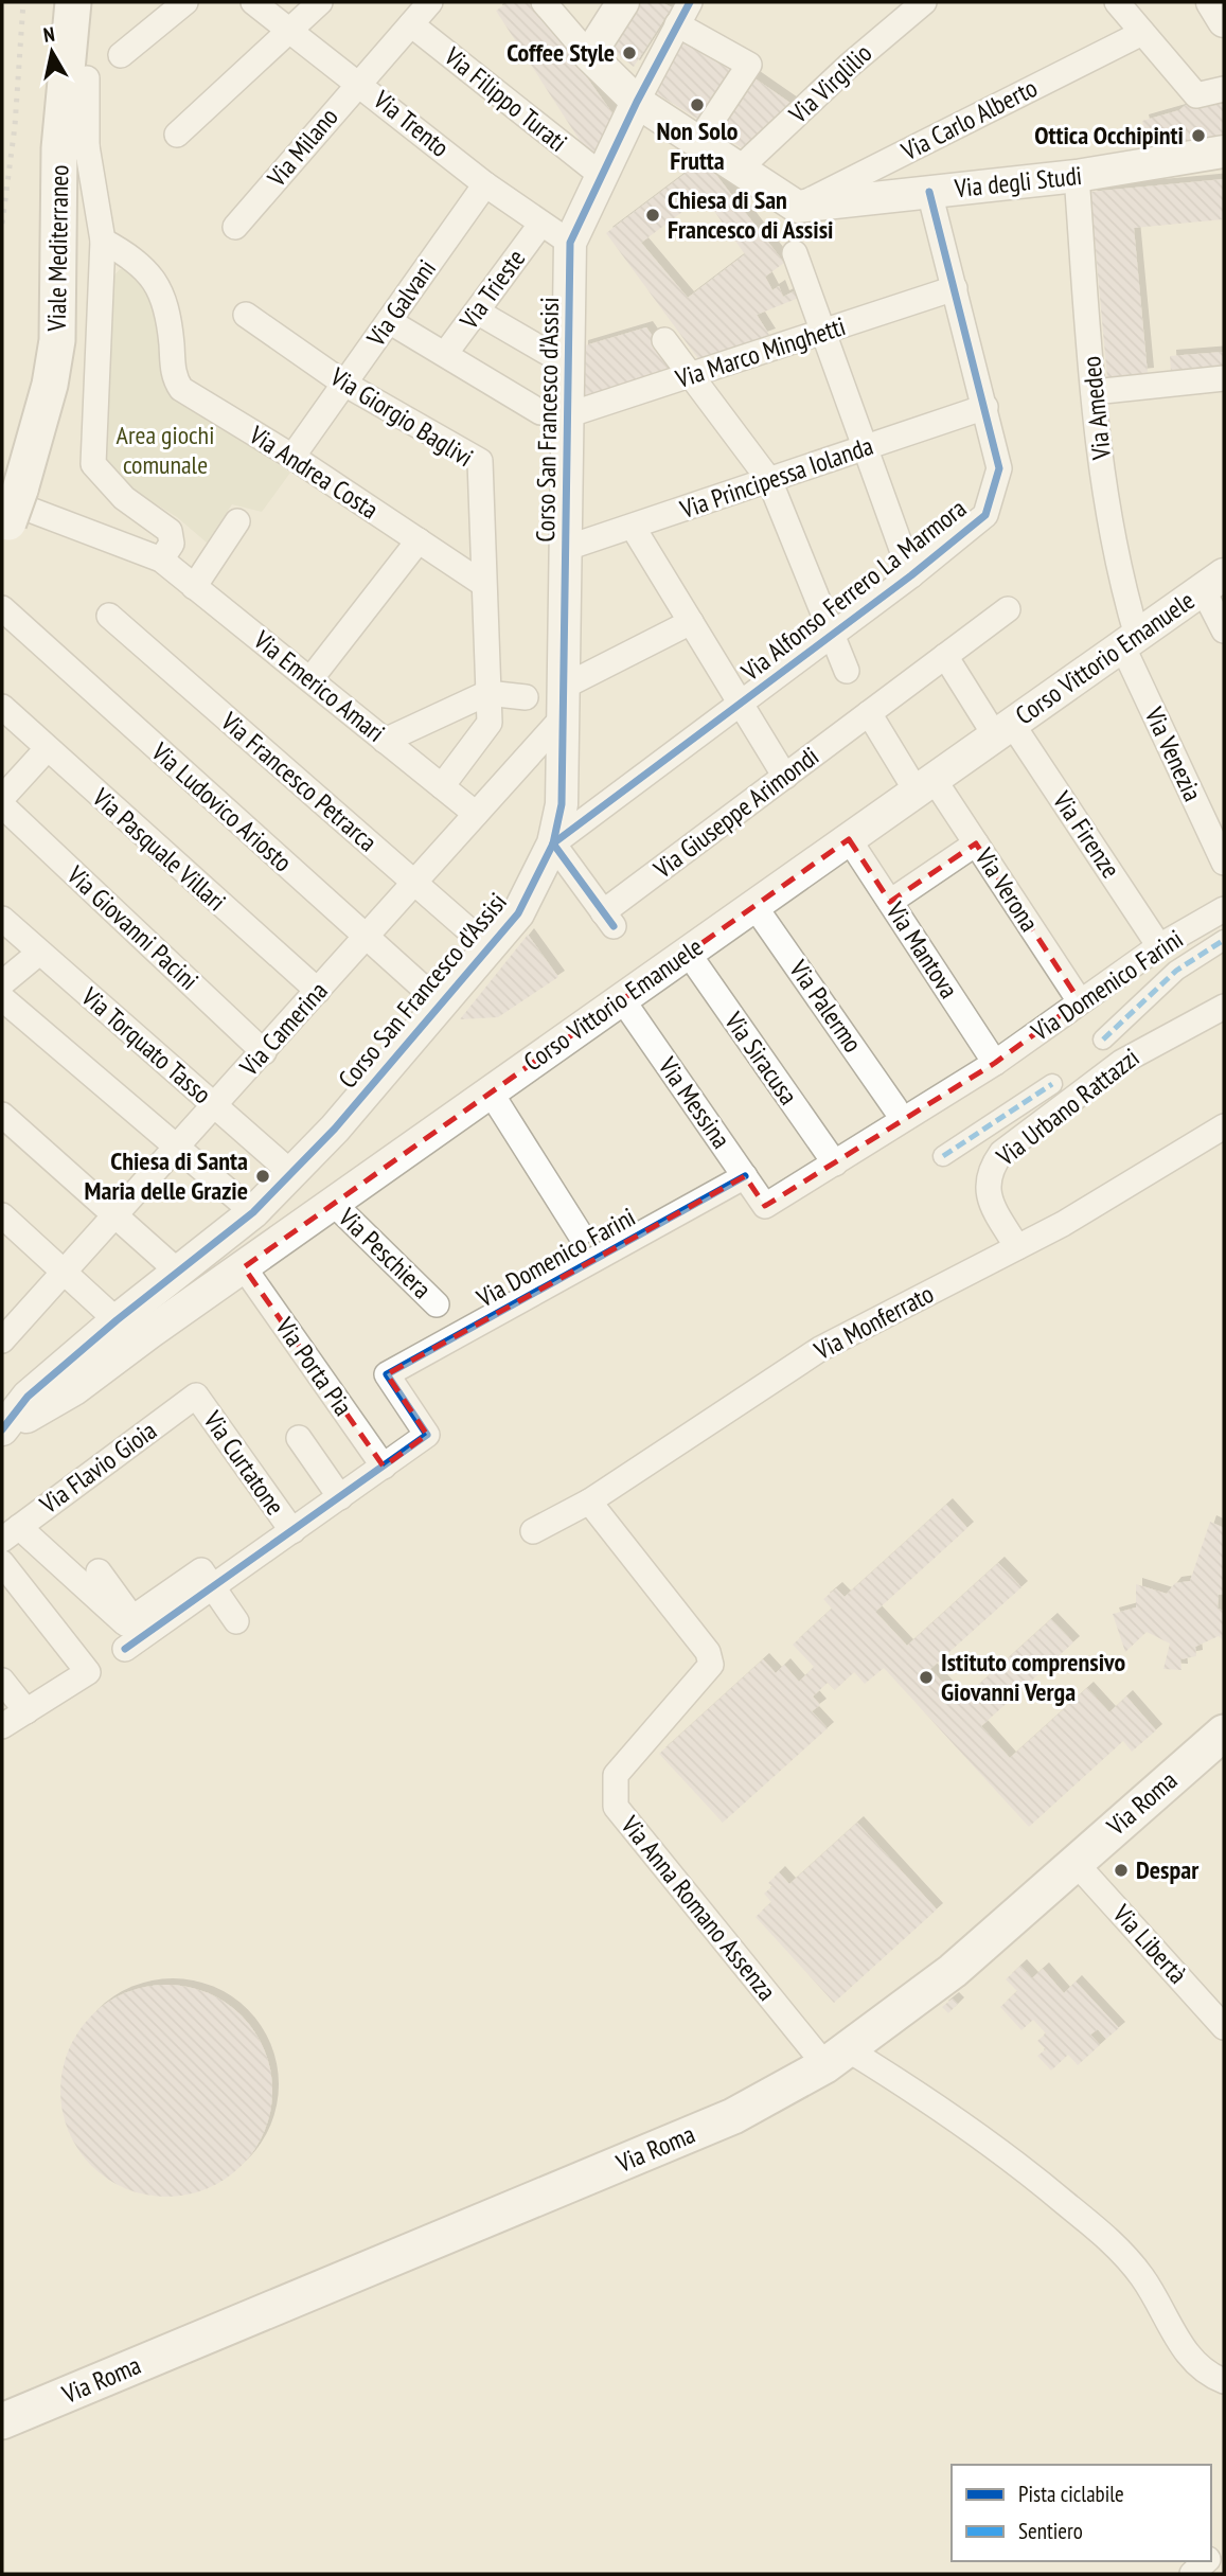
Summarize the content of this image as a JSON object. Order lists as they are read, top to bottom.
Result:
{
  "streets": {
    "main road": ["Viale Mediterraneo", "Via Roma"],
    "street": [
      "Via Virglilio",
      "Via Filippo Turati",
      "Via Carlo Alberto",
      "Via Trento",
      "Via Milano",
      "Via degli Studi",
      "Via Trieste",
      "Via Galvani",
      "Via Marco Minghetti",
      "Via Amedeo",
      "Via Giorgio Baglivi",
      "Corso San Francesco d'Assisi",
      "Via Andrea Costa",
      "Via Principessa Iolanda",
      "Via Alfonso Ferrero La Marmora",
      "Corso Vittorio Emanuele",
      "Via Emerico Amari",
      "Via Venezia",
      "Via Francesco Petrarca",
      "Via Ludovico Ariosto",
      "Via Giuseppe Arimondi",
      "Via Firenze",
      "Via Pasquale Villari",
      "Via Verona",
      "Via Giovanni Pacini",
      "Via Mantova",
      "Via Domenico Farini",
      "Via Palermo",
      "Via Camerina",
      "Via Torquato Tasso",
      "Via Siracusa",
      "Via Messina",
      "Via Urbano Rattazzi",
      "Via Peschiera",
      "Via Monferrato",
      "Via Porta Pia",
      "Via Curtatone",
      "Via Flavio Gioia",
      "Via Anna Romano Assenza",
      "Via Libertà"
    ]
  },
  "crossings": [
    ["Via Filippo Turati", "Via Milano"],
    ["Via Filippo Turati", "Corso San Francesco d'Assisi"],
    ["Via Carlo Alberto", "Via degli Studi"],
    ["Via Trento", "Via Milano"],
    ["Via Trento", "Via Trieste"],
    ["Via Trento", "Via Galvani"],
    ["Via Trento", "Corso San Francesco d'Assisi"],
    ["Via degli Studi", "Via Amedeo"],
    ["Via degli Studi", "Via Alfonso Ferrero La Marmora"],
    ["Viale Mediterraneo", "Via Emerico Amari"],
    ["Via Galvani", "Via Giorgio Baglivi"],
    ["Via Galvani", "Via Andrea Costa"],
    ["Via Marco Minghetti", "Corso San Francesco d'Assisi"],
    ["Via Marco Minghetti", "Via Alfonso Ferrero La Marmora"],
    ["Via Amedeo", "Corso Vittorio Emanuele"],
    ["Via Amedeo", "Via Venezia"],
    ["Via Giorgio Baglivi", "Via Andrea Costa"],
    ["Via Giorgio Baglivi", "Via Emerico Amari"],
    ["Corso San Francesco d'Assisi", "Via Principessa Iolanda"],
    ["Corso San Francesco d'Assisi", "Via Alfonso Ferrero La Marmora"],
    ["Corso San Francesco d'Assisi", "Corso Vittorio Emanuele"],
    ["Corso San Francesco d'Assisi", "Via Francesco Petrarca"],
    ["Corso San Francesco d'Assisi", "Via Ludovico Ariosto"],
    ["Corso San Francesco d'Assisi", "Via Giuseppe Arimondi"],
    ["Corso San Francesco d'Assisi", "Via Camerina"],
    ["Corso San Francesco d'Assisi", "Via Torquato Tasso"],
    ["Via Principessa Iolanda", "Via Alfonso Ferrero La Marmora"],
    ["Via Alfonso Ferrero La Marmora", "Via Giuseppe Arimondi"],
    ["Corso Vittorio Emanuele", "Via Venezia"],
    ["Corso Vittorio Emanuele", "Via Firenze"],
    ["Corso Vittorio Emanuele", "Via Verona"],
    ["Corso Vittorio Emanuele", "Via Mantova"],
    ["Corso Vittorio Emanuele", "Via Palermo"],
    ["Corso Vittorio Emanuele", "Via Siracusa"],
    ["Corso Vittorio Emanuele", "Via Messina"],
    ["Corso Vittorio Emanuele", "Via Peschiera"],
    ["Corso Vittorio Emanuele", "Via Porta Pia"],
    ["Via Emerico Amari", "Via Camerina"],
    ["Via Francesco Petrarca", "Via Camerina"],
    ["Via Ludovico Ariosto", "Via Camerina"],
    ["Via Firenze", "Via Domenico Farini"],
    ["Via Pasquale Villari", "Via Camerina"],
    ["Via Verona", "Via Domenico Farini"],
    ["Via Giovanni Pacini", "Via Camerina"],
    ["Via Mantova", "Via Domenico Farini"],
    ["Via Domenico Farini", "Via Siracusa"],
    ["Via Domenico Farini", "Via Messina"],
    ["Via Domenico Farini", "Via Porta Pia"],
    ["Via Camerina", "Via Torquato Tasso"],
    ["Via Urbano Rattazzi", "Via Monferrato"],
    ["Via Monferrato", "Via Anna Romano Assenza"],
    ["Via Curtatone", "Via Flavio Gioia"],
    ["Via Roma", "Via Anna Romano Assenza"],
    ["Via Roma", "Via Libertà"]
  ],
  "parks": ["Area giochi comunale"],
  "places": [
    "Coffee Style",
    "Non Solo Frutta",
    "Ottica Occhipinti",
    "Chiesa di San Francesco di Assisi",
    "Chiesa di Santa Maria delle Grazie",
    "Istituto comprensivo Giovanni Verga",
    "Despar"
  ],
  "legend": ["Pista ciclabile", "Sentiero"],
  "north": "top"
}
